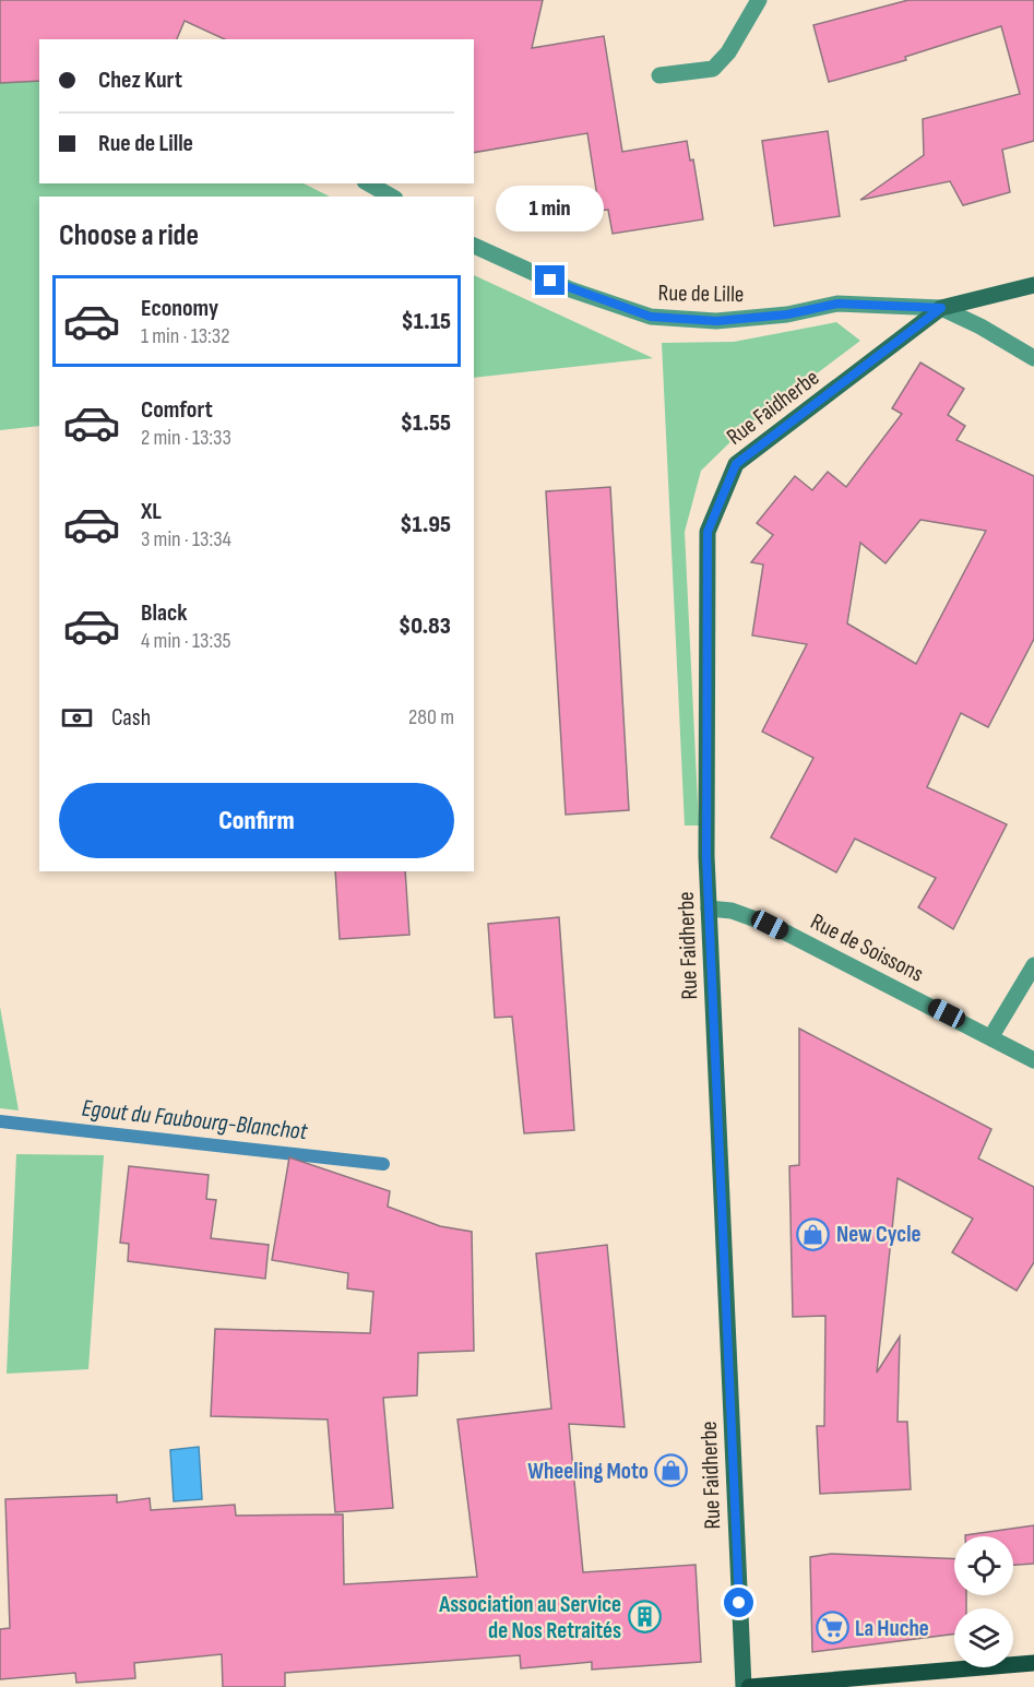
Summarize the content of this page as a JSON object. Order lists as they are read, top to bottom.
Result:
{
  "streets": {
    "street": ["Rue de Lille", "Rue Faidherbe", "Rue de Soissons"]
  },
  "crossings": [
    ["Rue de Lille", "Rue Faidherbe"],
    ["Rue Faidherbe", "Rue de Soissons"]
  ],
  "water": ["Egout du Faubourg-Blanchot"],
  "places": {
    "shop": ["New Cycle", "Wheeling Moto"],
    "building": ["Association au Service de Nos Retraités"],
    "supermarket": ["La Huche"]
  },
  "page": {
    "banner": ["Chez Kurt", "Rue de Lille"],
    "bubble": "1 min",
    "heading": "Choose a ride",
    "list": [
      {
        "name": "Economy",
        "note": "1 min · 13:32",
        "value": "$1.15"
      },
      {
        "name": "Comfort",
        "note": "2 min · 13:33",
        "value": "$1.55"
      },
      {
        "name": "XL",
        "note": "3 min · 13:34",
        "value": "$1.95"
      },
      {
        "name": "Black",
        "note": "4 min · 13:35",
        "value": "$0.83"
      }
    ],
    "pay": ["Cash", "280 m"],
    "buttons": "Confirm"
  }
}
